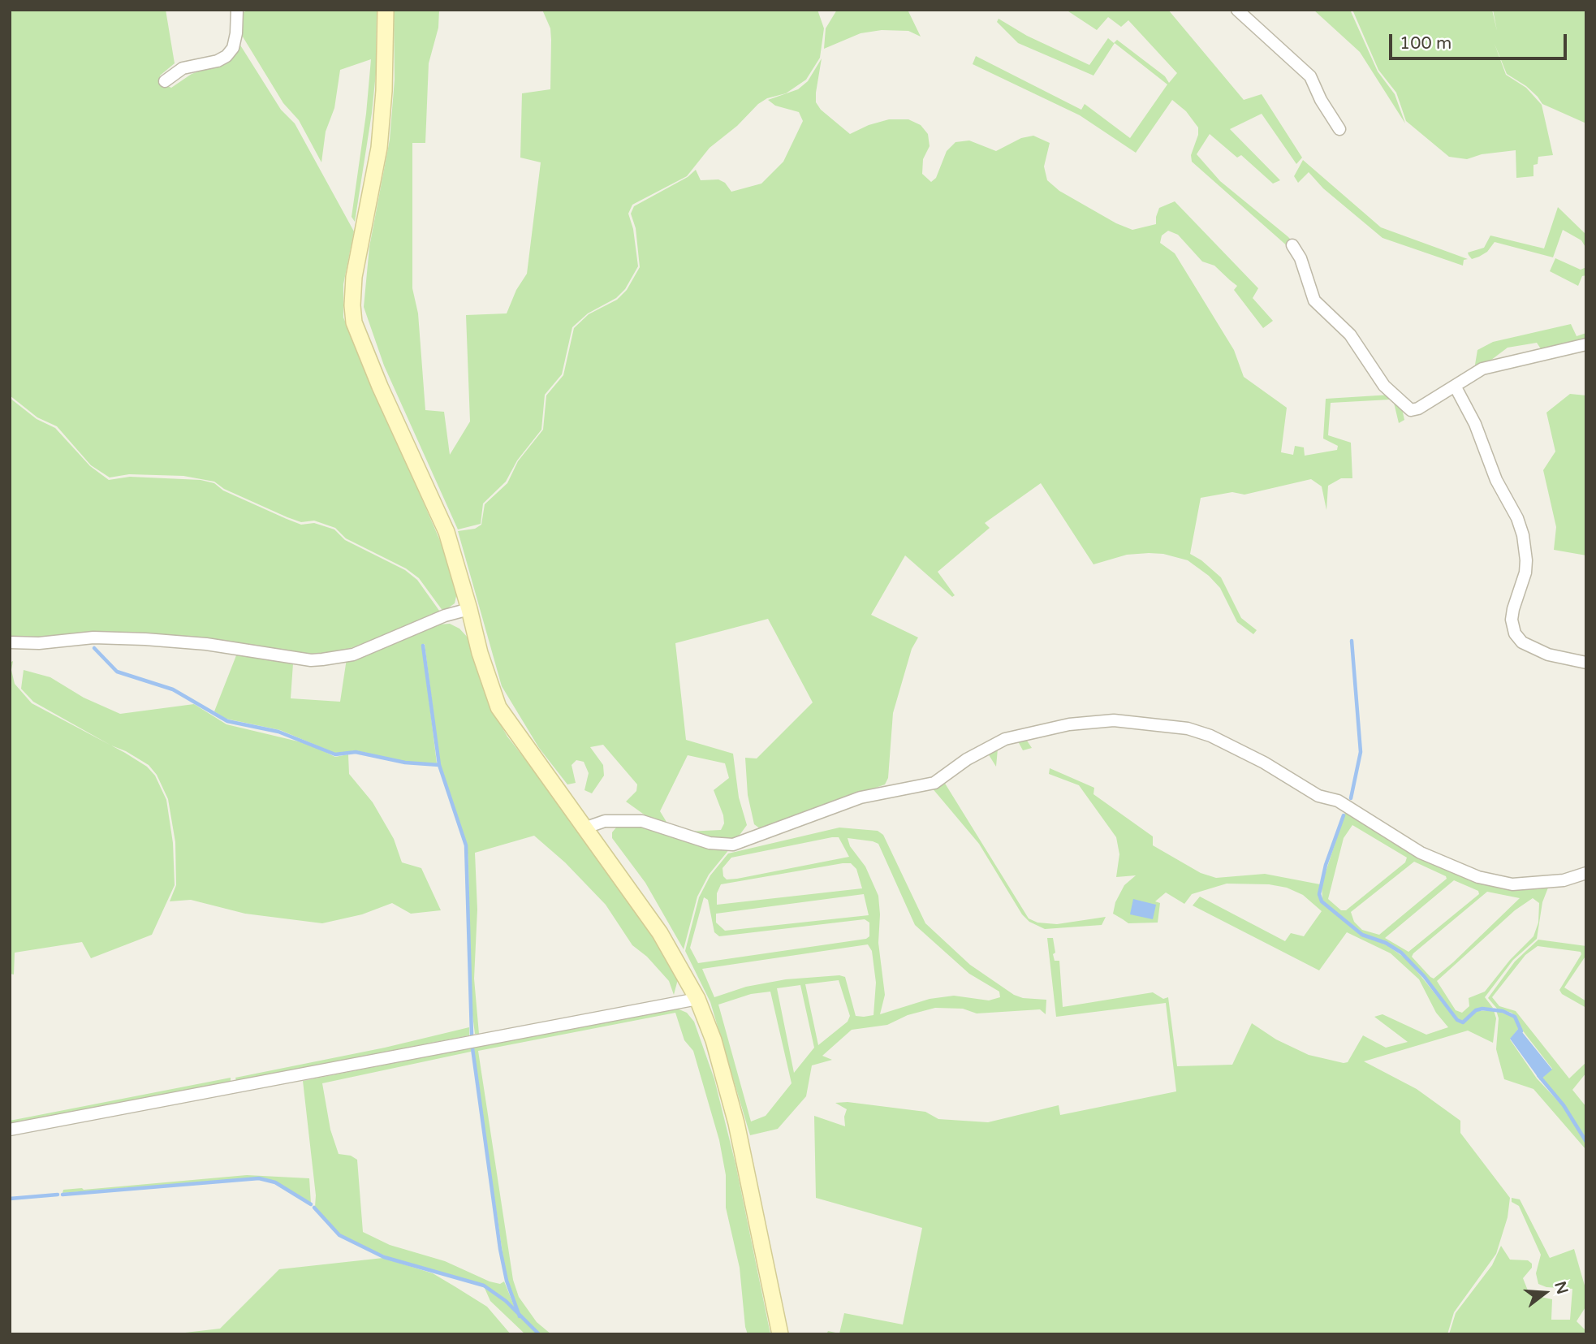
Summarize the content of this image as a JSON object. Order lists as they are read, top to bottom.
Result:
{
  "scale_bar": "100 m",
  "north": "right"
}
